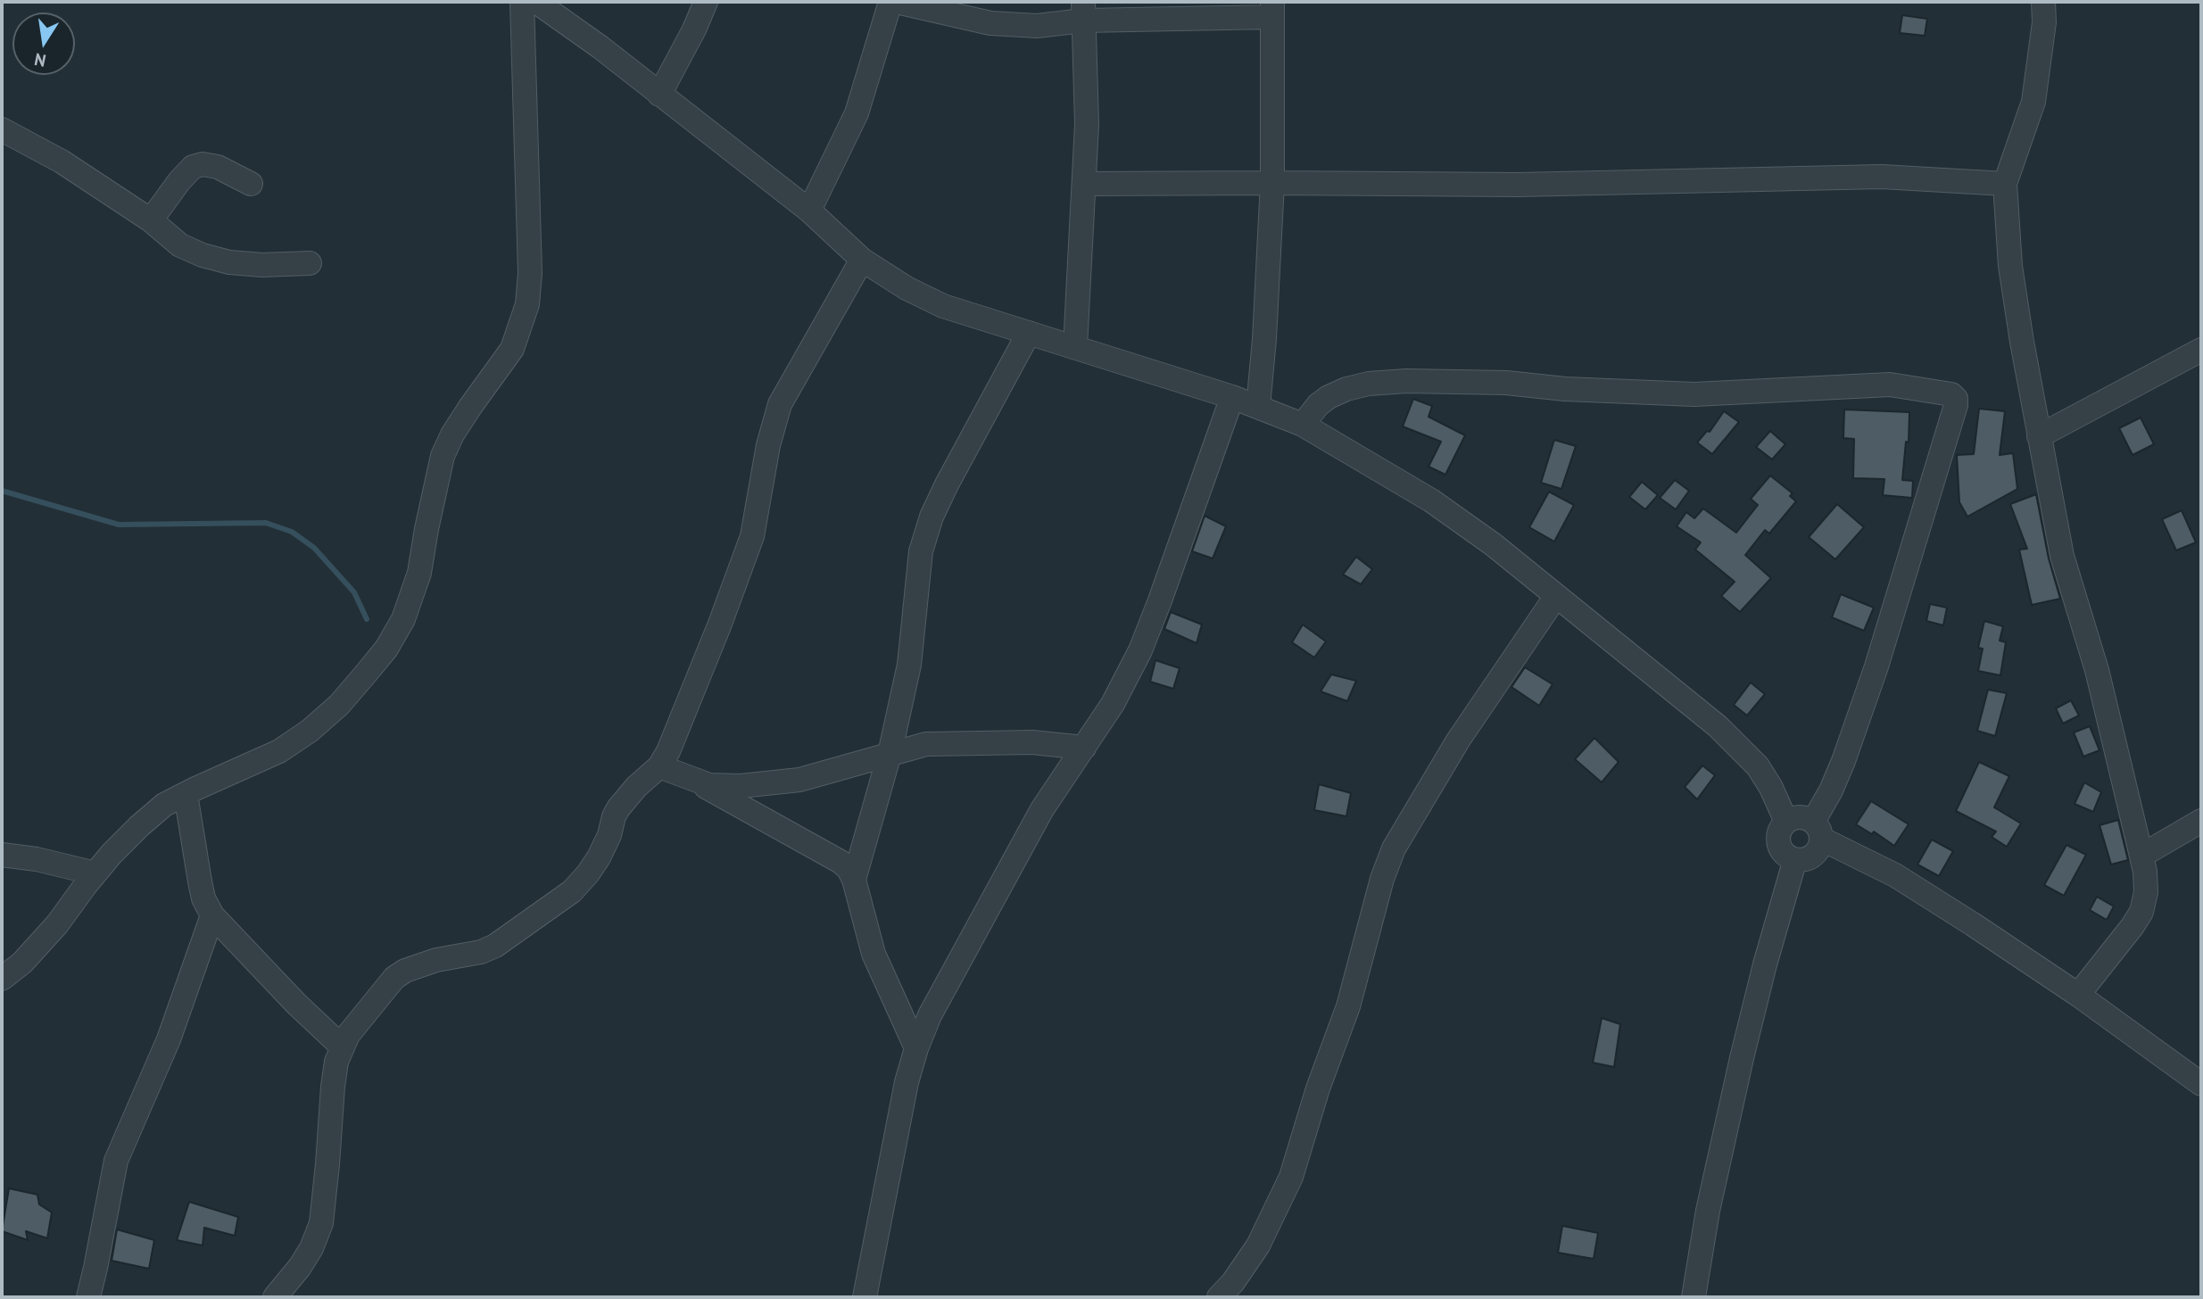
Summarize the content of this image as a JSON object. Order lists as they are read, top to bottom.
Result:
{
  "north": "bottom"
}
